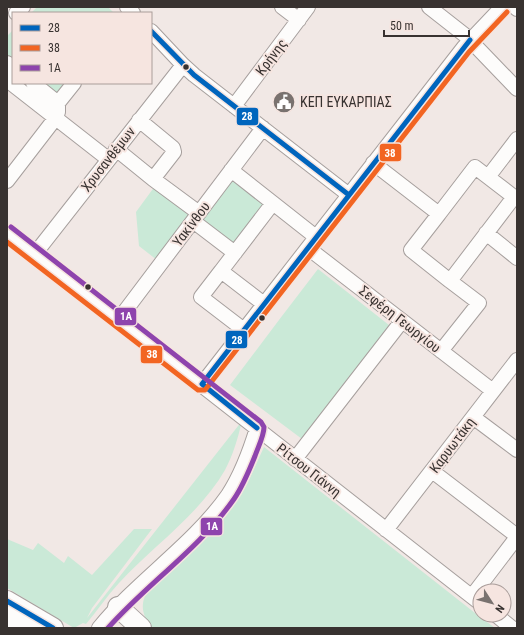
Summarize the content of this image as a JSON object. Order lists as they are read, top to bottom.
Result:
{
  "streets": {
    "street": [
      "Κρήνης",
      "Χρυσανθέμων",
      "Υακίνθου",
      "Σεφέρη Γεωργίου",
      "Καρυωτάκη",
      "Ρίτσου Γιάννη"
    ]
  },
  "crossings": [
    ["Χρυσανθέμων", "Ρίτσου Γιάννη"],
    ["Υακίνθου", "Σεφέρη Γεωργίου"],
    ["Υακίνθου", "Ρίτσου Γιάννη"],
    ["Σεφέρη Γεωργίου", "Καρυωτάκη"],
    ["Καρυωτάκη", "Ρίτσου Γιάννη"]
  ],
  "places": {
    "public building": ["ΚΕΠ ΕΥΚΑΡΠΙΑΣ"]
  },
  "lines": ["transit line 38", "transit line 28", "transit line 1Α"],
  "legend": ["28", "38", "1Α"],
  "scale_bar": "50 m",
  "north": "bottom right"
}
